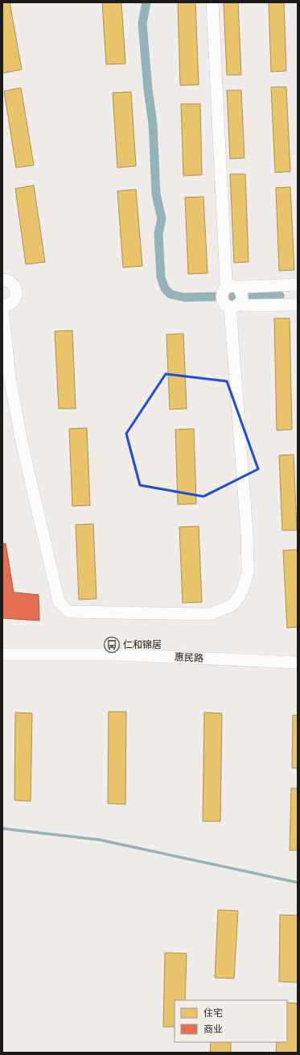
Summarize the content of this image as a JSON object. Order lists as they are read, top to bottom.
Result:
{
  "streets": {
    "street": ["惠民路"]
  },
  "places": {
    "bus stop": ["仁和锦居"]
  },
  "legend": ["住宅", "商业"]
}
